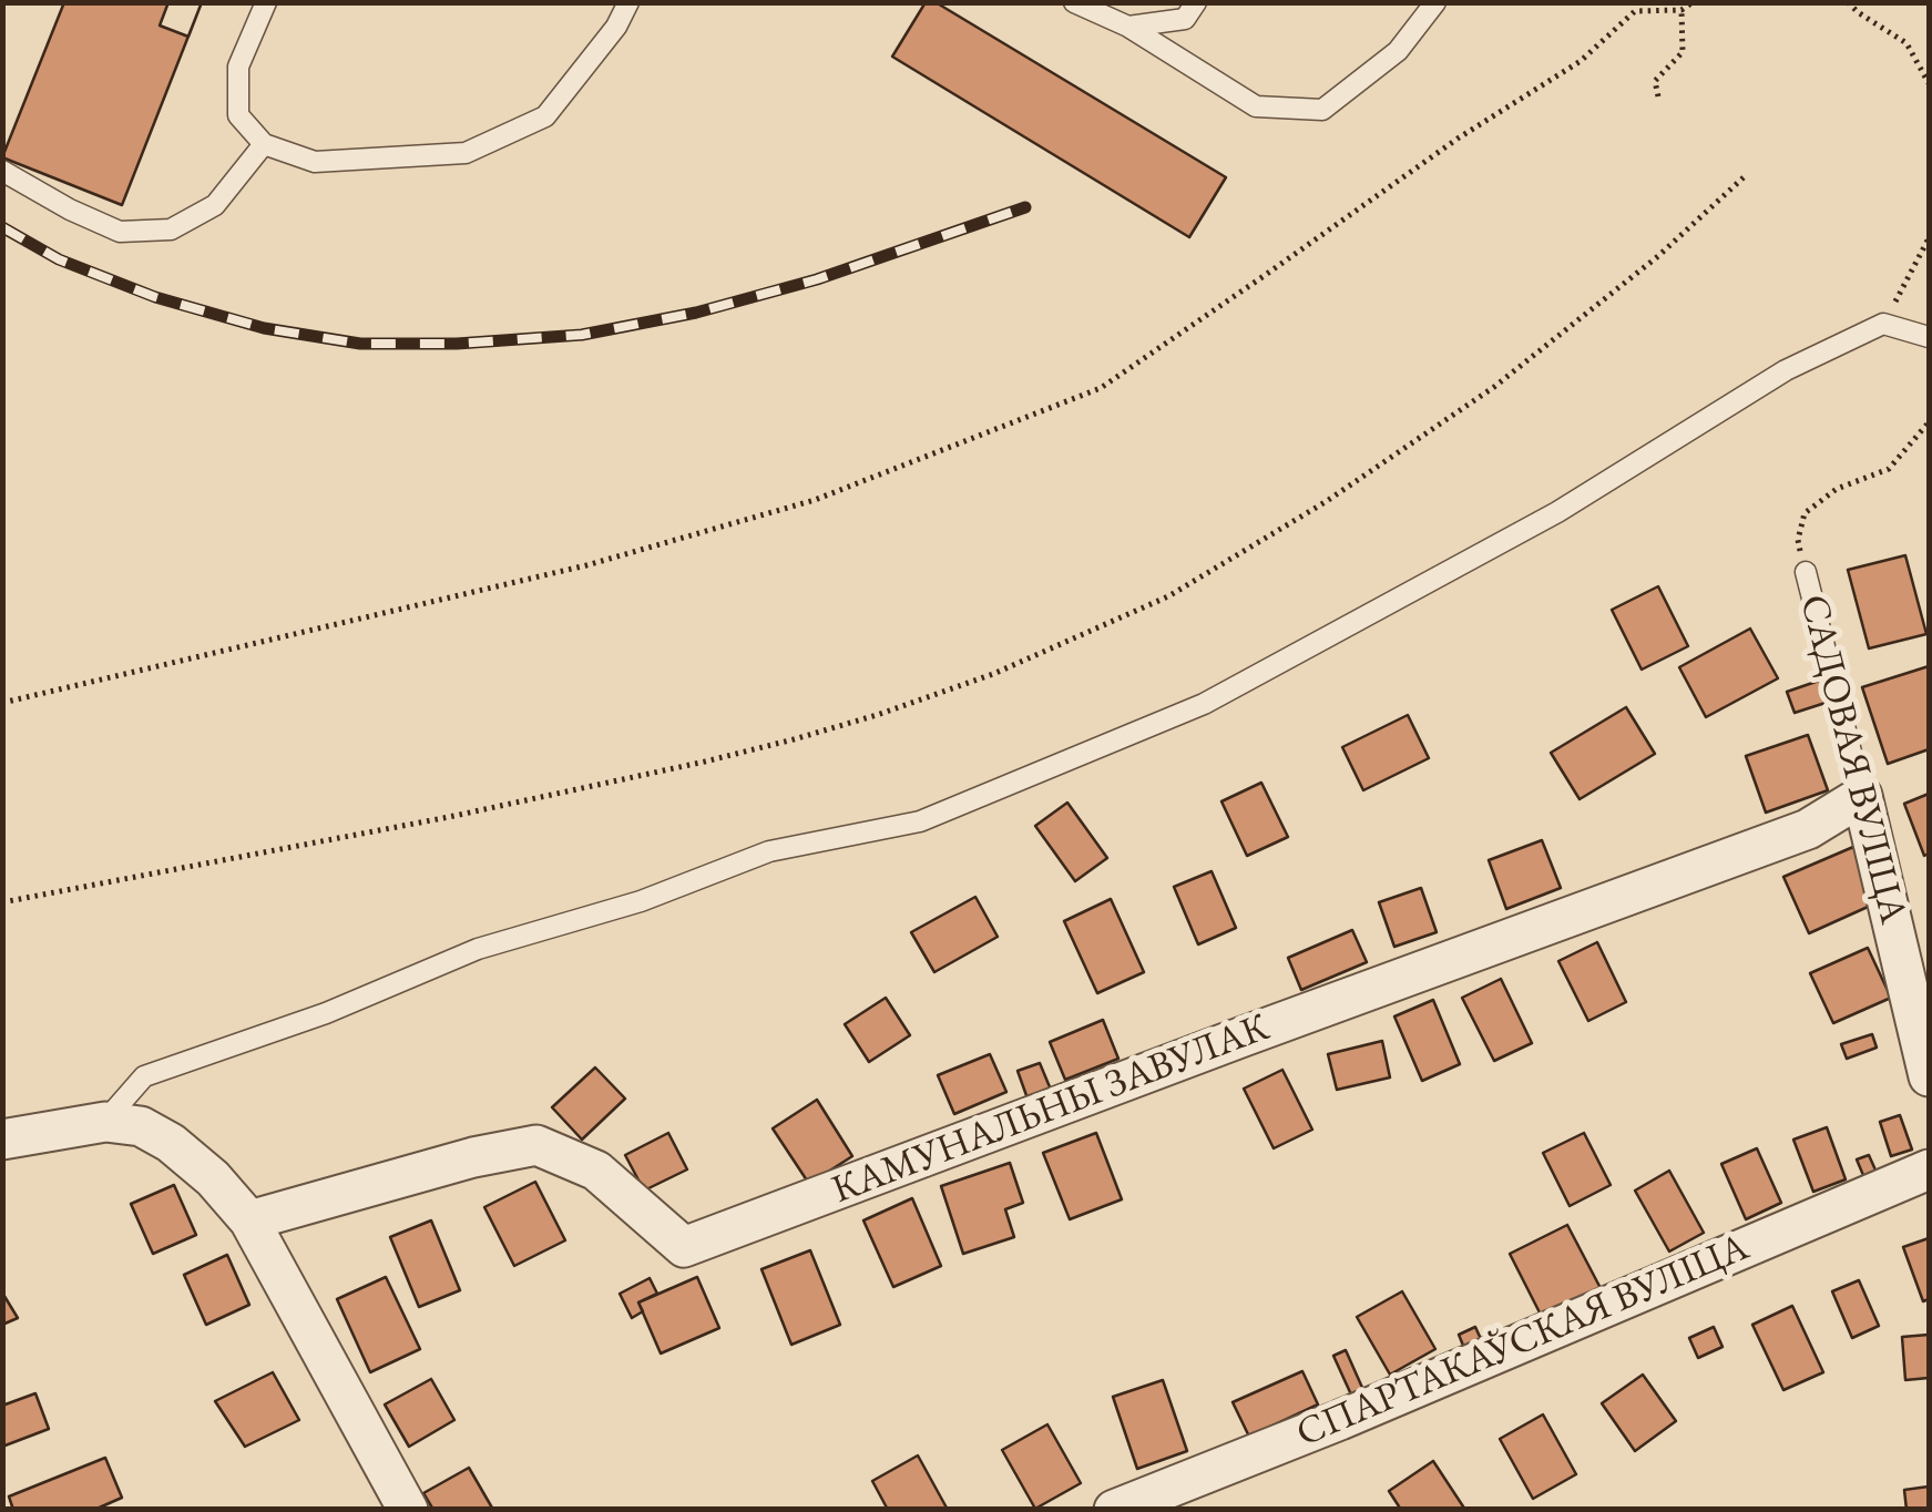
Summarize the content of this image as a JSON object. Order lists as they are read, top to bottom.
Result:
{
  "streets": {
    "street": ["САДОВАЯ ВУЛІЦА", "КАМУНАЛЬНЫ ЗАВУЛАК", "СПАРТАКАЎСКАЯ ВУЛІЦА"]
  },
  "crossings": [
    ["САДОВАЯ ВУЛІЦА", "КАМУНАЛЬНЫ ЗАВУЛАК"]
  ]
}
